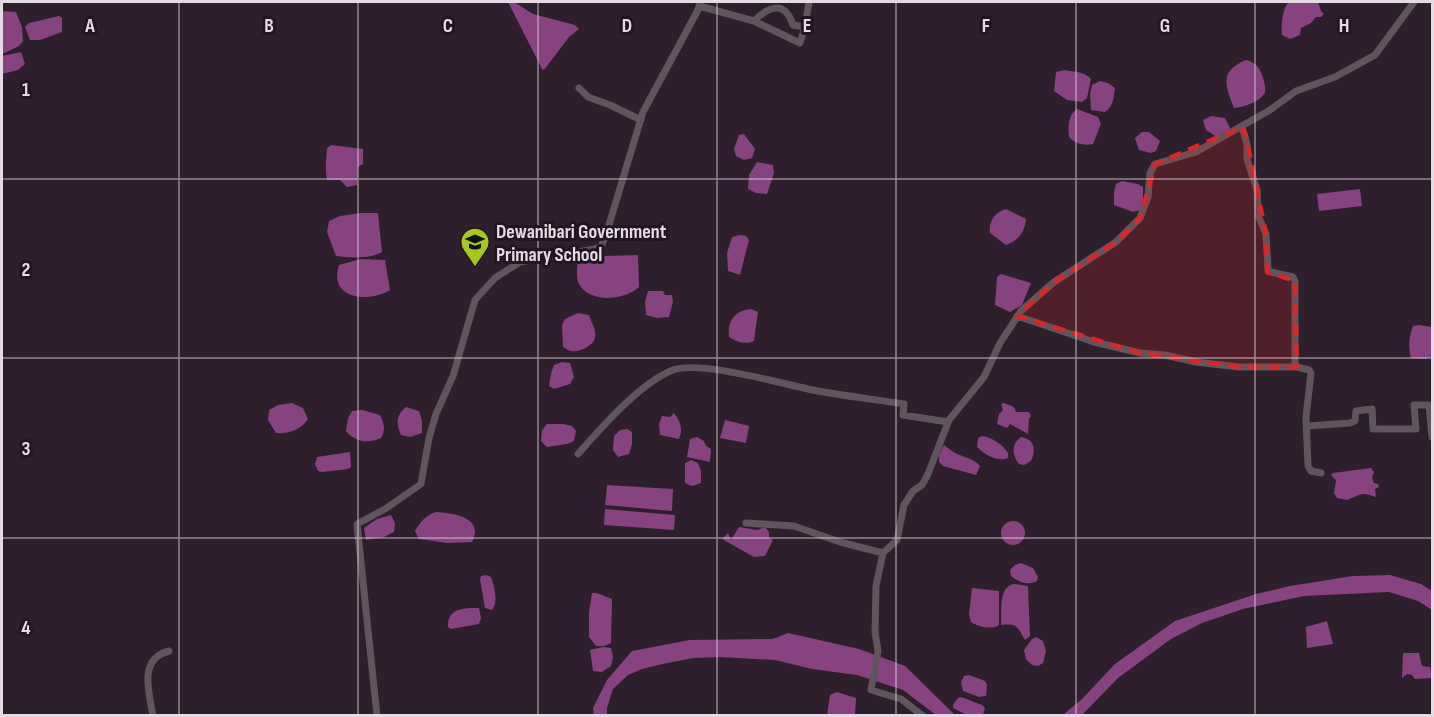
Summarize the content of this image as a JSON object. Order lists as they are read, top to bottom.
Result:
{
  "places": {
    "school or university": ["Dewanibari Government Primary School"]
  },
  "grid": {
    "columns": [
      "A",
      "B",
      "C",
      "D",
      "E",
      "F",
      "G",
      "H"
    ],
    "rows": [
      "1",
      "2",
      "3",
      "4"
    ]
  }
}
